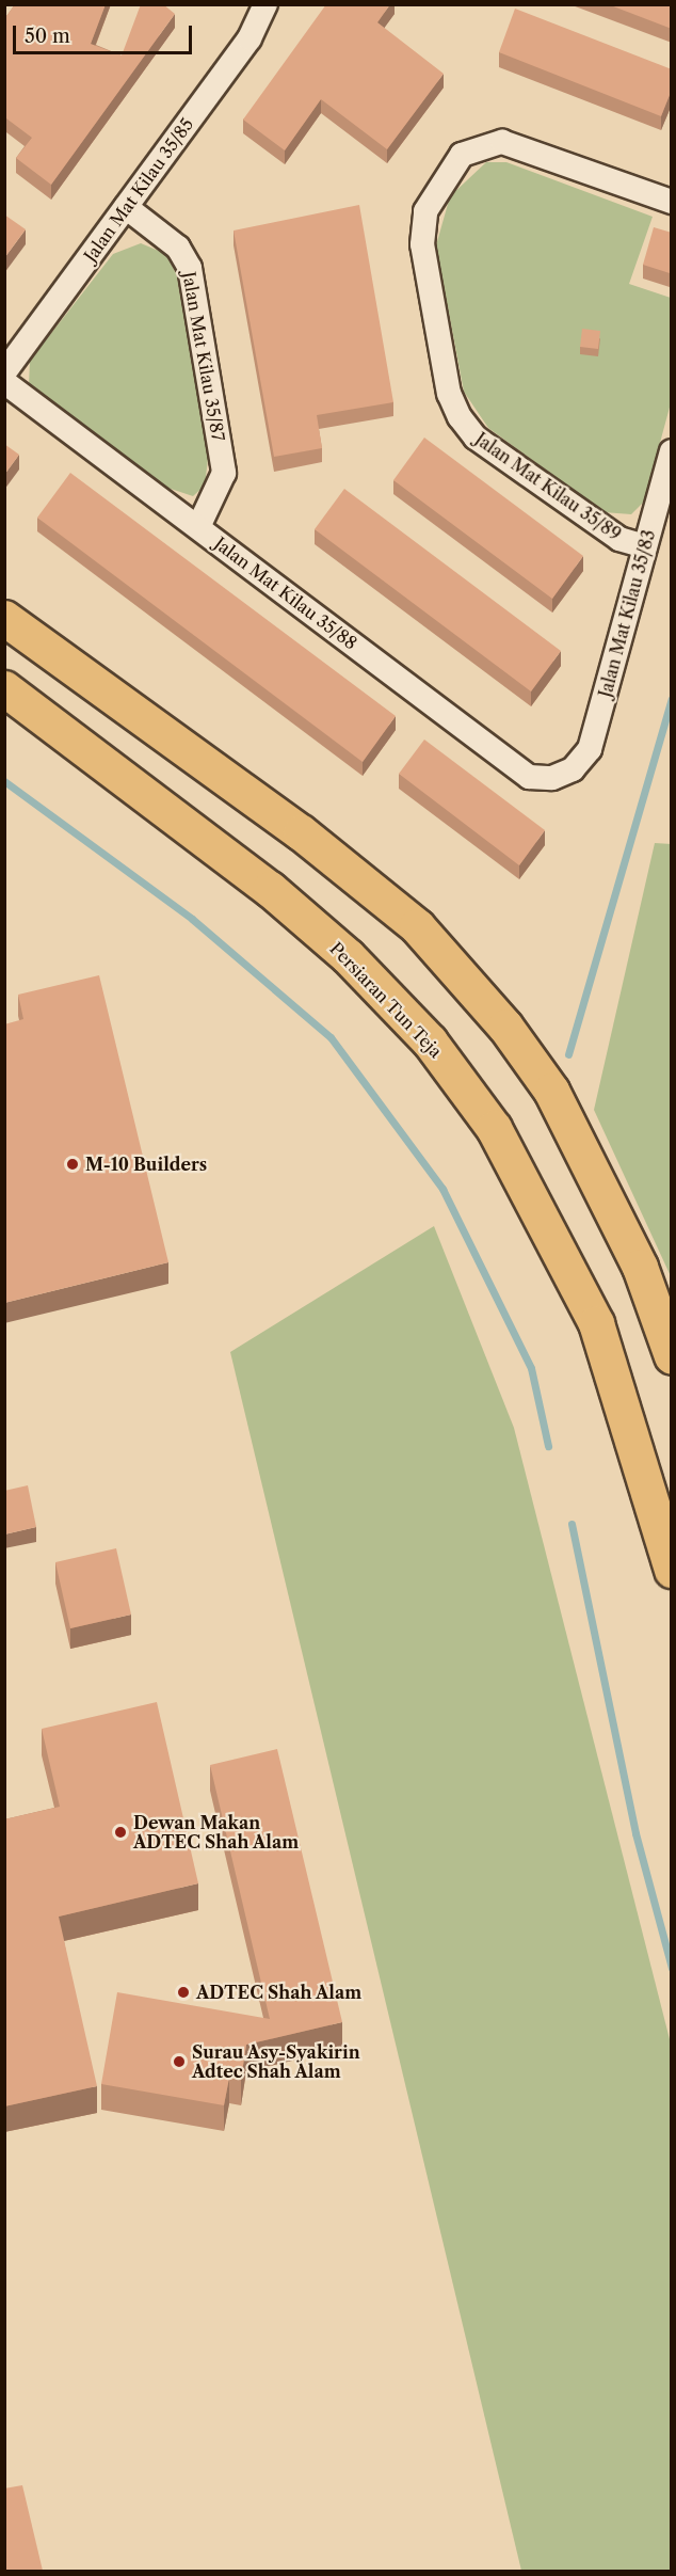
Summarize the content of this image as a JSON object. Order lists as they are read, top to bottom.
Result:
{
  "streets": {
    "main road": ["Persiaran Tun Teja"],
    "street": [
      "Jalan Mat Kilau 35/85",
      "Jalan Mat Kilau 35/87",
      "Jalan Mat Kilau 35/89",
      "Jalan Mat Kilau 35/88",
      "Jalan Mat Kilau 35/83"
    ]
  },
  "crossings": [
    ["Jalan Mat Kilau 35/85", "Jalan Mat Kilau 35/87"],
    ["Jalan Mat Kilau 35/87", "Jalan Mat Kilau 35/88"],
    ["Jalan Mat Kilau 35/89", "Jalan Mat Kilau 35/83"],
    ["Jalan Mat Kilau 35/88", "Jalan Mat Kilau 35/83"]
  ],
  "places": [
    "M-10 Builders",
    "Dewan Makan ADTEC Shah Alam",
    "ADTEC Shah Alam",
    "Surau Asy-Syakirin Adtec Shah Alam"
  ],
  "scale_bar": "50 m"
}
